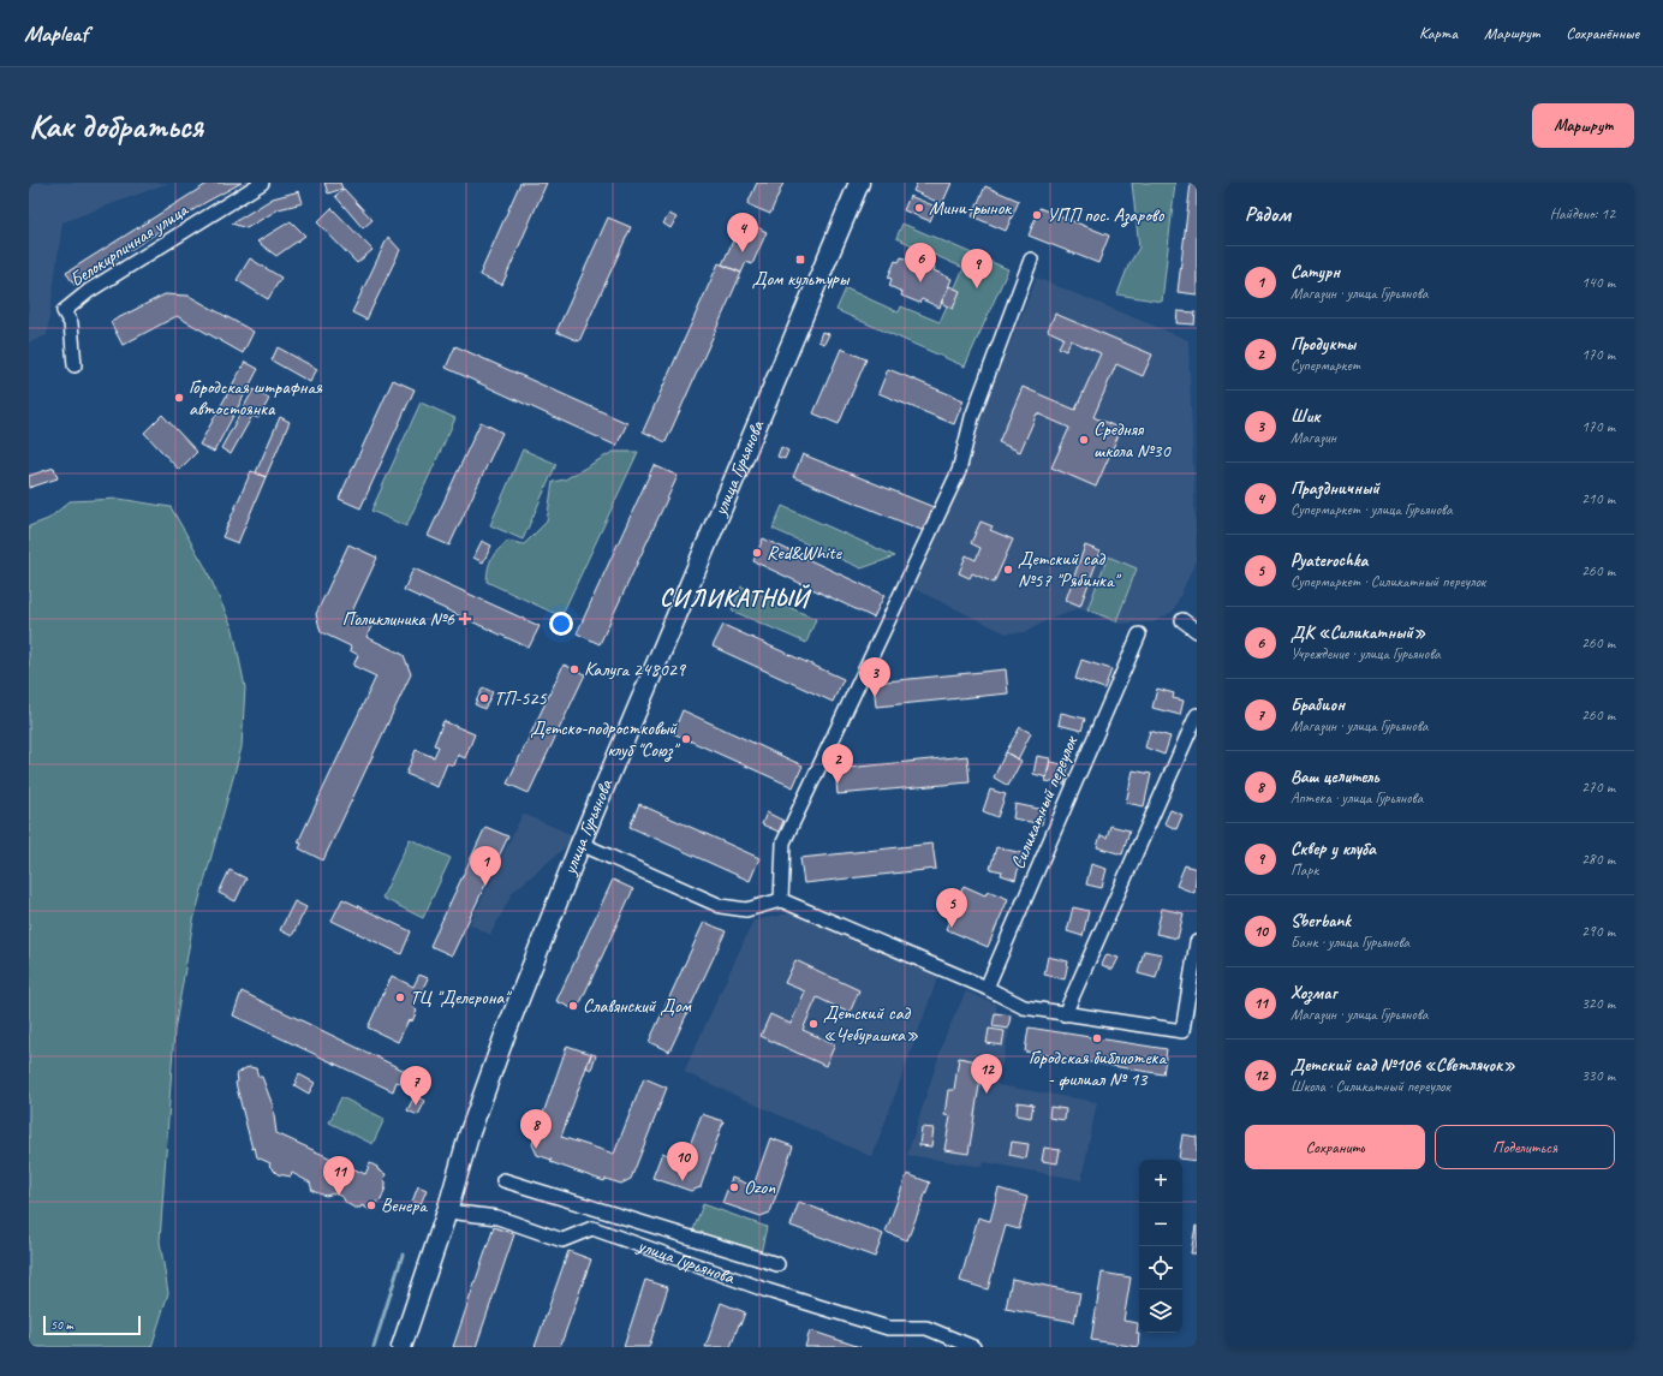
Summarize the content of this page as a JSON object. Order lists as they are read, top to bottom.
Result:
{
  "streets": {
    "street": ["Белокирпичная улица", "улица Гурьянова", "Силикатный переулок"]
  },
  "districts": ["СИЛИКАТНЫЙ"],
  "places": {
    "other": [
      "Мини-рынок",
      "УПП пос. Азарово",
      "Городская штрафная автостоянка",
      "Средняя школа №30",
      "Red&White",
      "Детский сад №57 \"Рябинка\"",
      "Калуга 248029",
      "ТП-525",
      "Детско-подростковый клуб \"Союз\"",
      "ТЦ \"Делерона\"",
      "Славянский Дом",
      "Детский сад «Чебурашка»",
      "Городская библиотека - филиал № 13",
      "Ozon",
      "Венера"
    ],
    "transit": ["Дом культуры"],
    "health": ["Поликлиника №6"]
  },
  "scale_bar": "50 m",
  "page": {
    "header": "Mapleaf",
    "nav": ["Карта", "Маршрут", "Сохранённые"],
    "buttons": [
      "Маршрут",
      ["Сохранить", "Поделиться"]
    ],
    "title": "Как добраться",
    "heading": ["Рядом", "Найдено: 12"],
    "pins": [
      "4",
      "6",
      "9",
      "3",
      "2",
      "1",
      "5",
      "12",
      "7",
      "8",
      "10",
      "11"
    ],
    "list": [
      {
        "mark": "1",
        "name": "Сатурн",
        "note": "Магазин · улица Гурьянова",
        "value": "140 m"
      },
      {
        "mark": "2",
        "name": "Продукты",
        "note": "Супермаркет",
        "value": "170 m"
      },
      {
        "mark": "3",
        "name": "Шик",
        "note": "Магазин",
        "value": "170 m"
      },
      {
        "mark": "4",
        "name": "Праздничный",
        "note": "Супермаркет · улица Гурьянова",
        "value": "210 m"
      },
      {
        "mark": "5",
        "name": "Pyaterochka",
        "note": "Супермаркет · Силикатный переулок",
        "value": "260 m"
      },
      {
        "mark": "6",
        "name": "ДК «Силикатный»",
        "note": "Учреждение · улица Гурьянова",
        "value": "260 m"
      },
      {
        "mark": "7",
        "name": "Брабион",
        "note": "Магазин · улица Гурьянова",
        "value": "260 m"
      },
      {
        "mark": "8",
        "name": "Ваш целитель",
        "note": "Аптека · улица Гурьянова",
        "value": "270 m"
      },
      {
        "mark": "9",
        "name": "Сквер у клуба",
        "note": "Парк",
        "value": "280 m"
      },
      {
        "mark": "10",
        "name": "Sberbank",
        "note": "Банк · улица Гурьянова",
        "value": "290 m"
      },
      {
        "mark": "11",
        "name": "Хозмаг",
        "note": "Магазин · улица Гурьянова",
        "value": "320 m"
      },
      {
        "mark": "12",
        "name": "Детский сад №106 «Светлячок»",
        "note": "Школа · Силикатный переулок",
        "value": "330 m"
      }
    ],
    "map_buttons": ["+", "−"],
    "scale": "50 m"
  }
}
